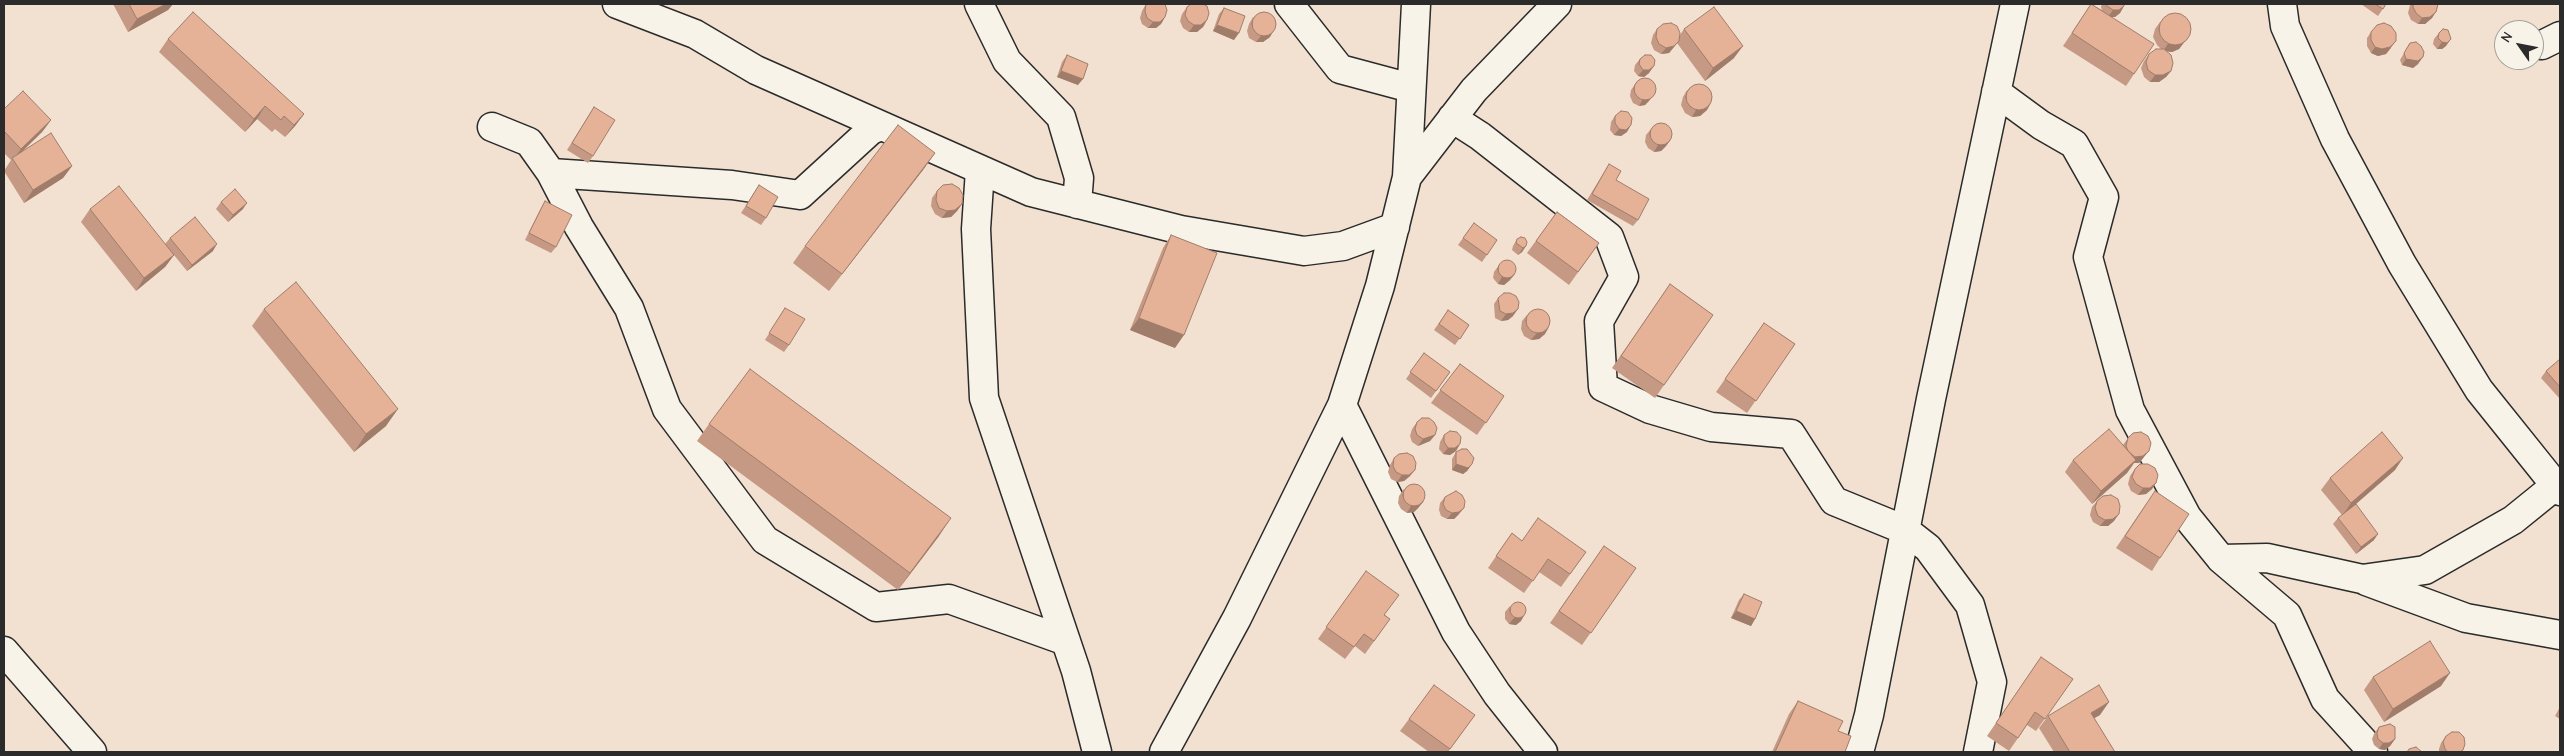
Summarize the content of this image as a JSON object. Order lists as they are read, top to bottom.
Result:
{
  "north": "top left"
}
